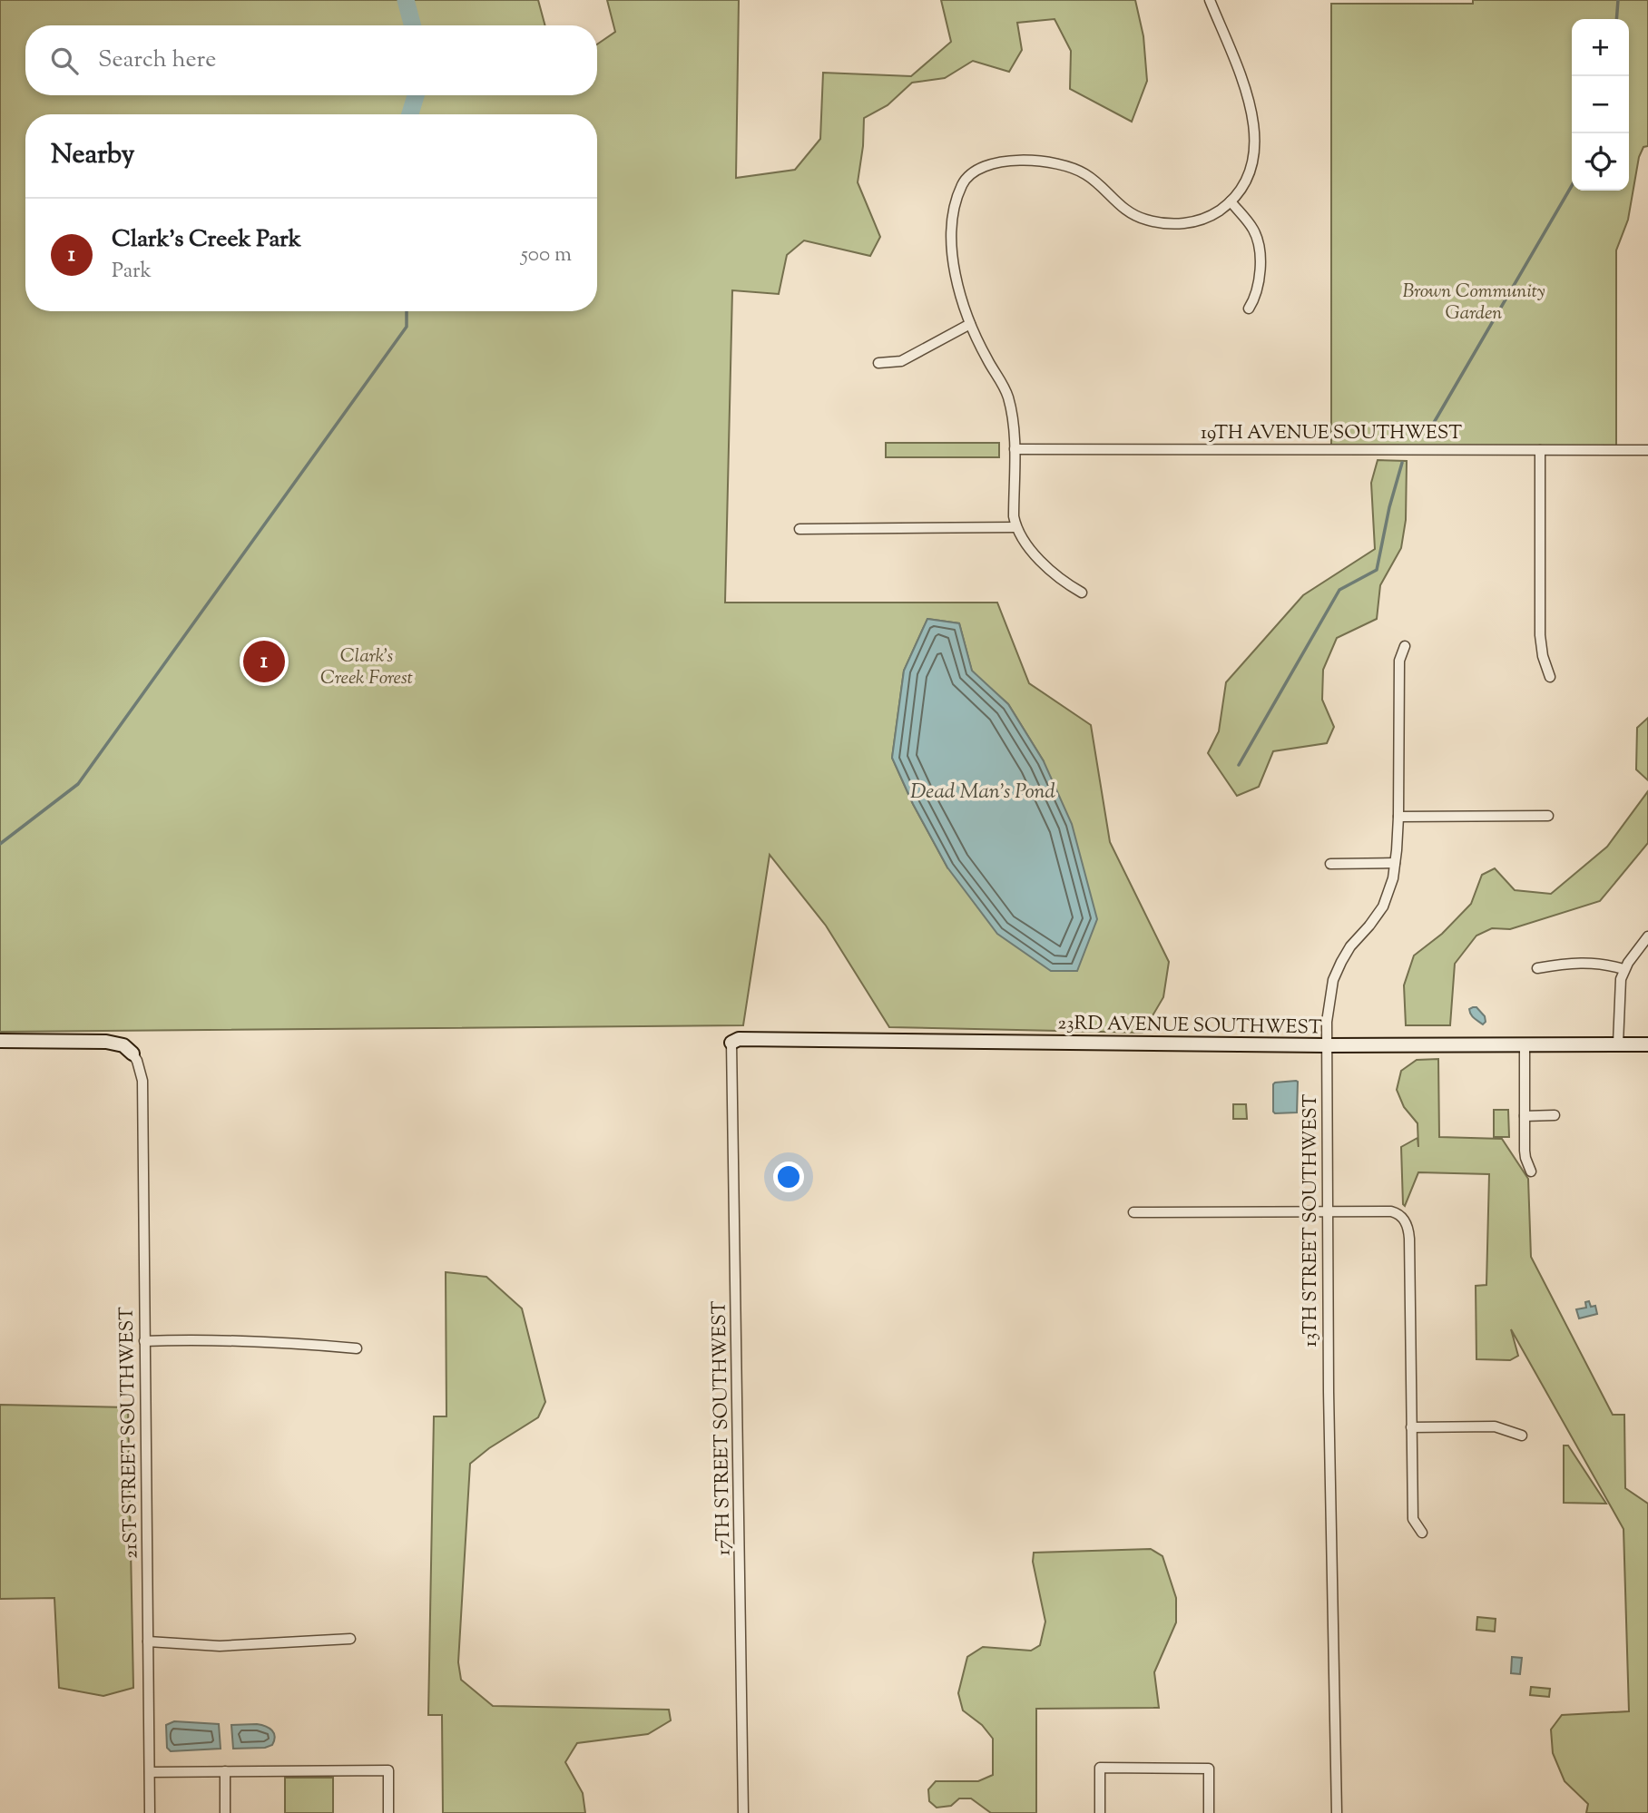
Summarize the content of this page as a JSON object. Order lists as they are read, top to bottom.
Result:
{
  "streets": {
    "street": [
      "19TH AVENUE SOUTHWEST",
      "23RD AVENUE SOUTHWEST",
      "13TH STREET SOUTHWEST",
      "17TH STREET SOUTHWEST",
      "21ST STREET SOUTHWEST"
    ]
  },
  "crossings": [
    ["23RD AVENUE SOUTHWEST", "13TH STREET SOUTHWEST"],
    ["23RD AVENUE SOUTHWEST", "17TH STREET SOUTHWEST"]
  ],
  "water": ["Dead Man's Pond"],
  "parks": ["Brown Community Garden", "Clark's Creek Forest"],
  "page": {
    "map_buttons": ["+", "−"],
    "search": "Search here",
    "heading": "Nearby",
    "list": [
      {
        "mark": "1",
        "name": "Clark's Creek Park",
        "note": "Park",
        "value": "500 m"
      }
    ],
    "pins": "1"
  }
}
